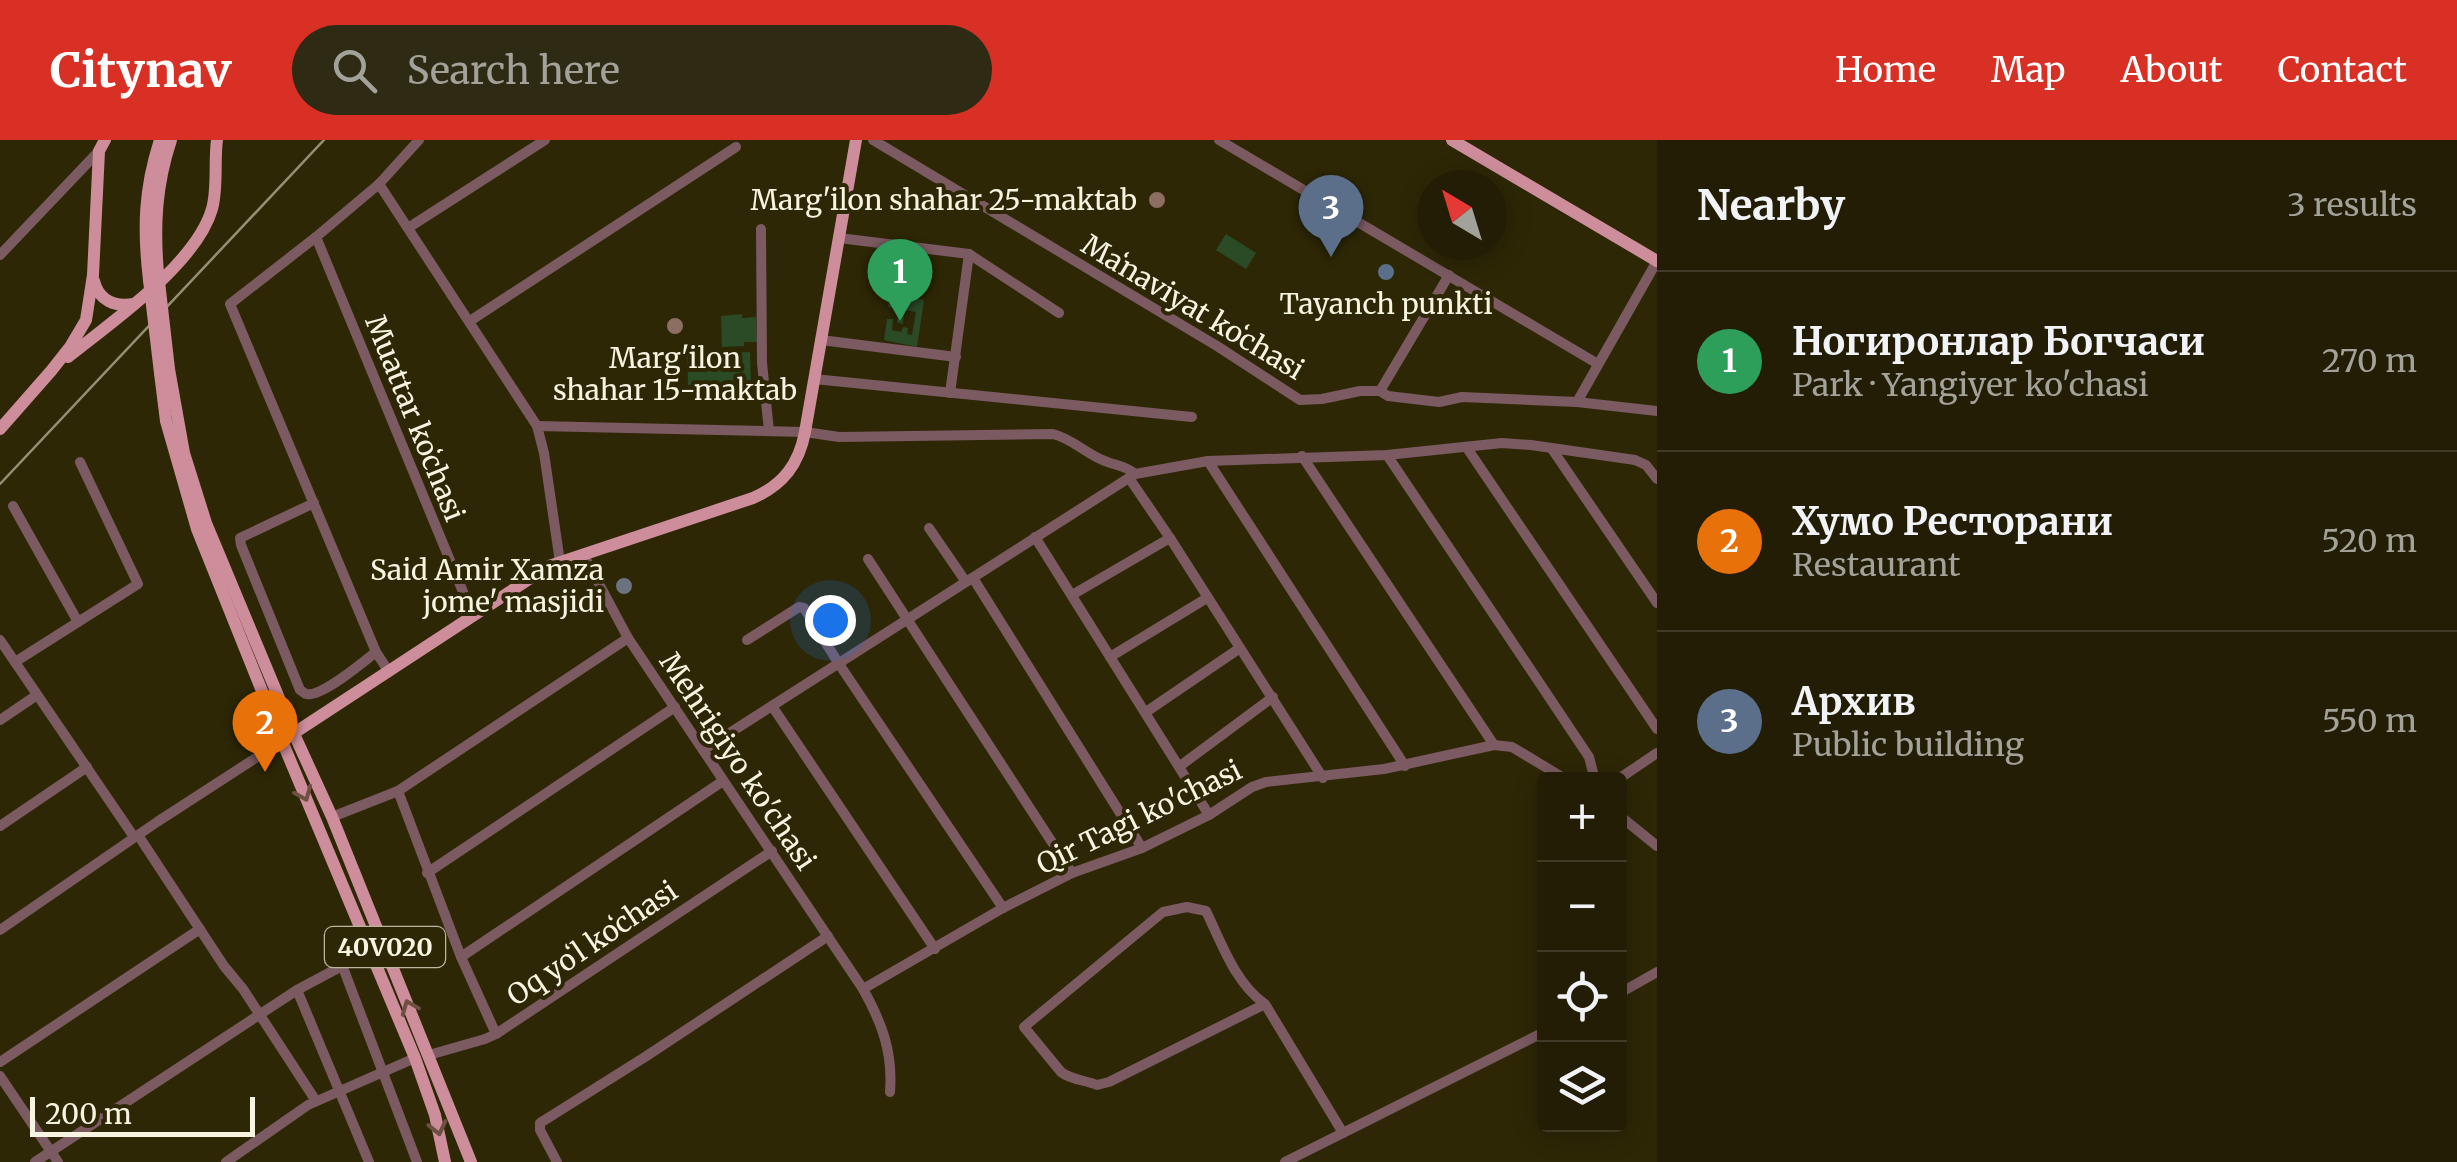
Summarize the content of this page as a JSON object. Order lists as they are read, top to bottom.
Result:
{
  "streets": {
    "main road": ["40V020"],
    "street": [
      "Maʻnaviyat koʻchasi",
      "Muattar koʻchasi",
      "Mehrigiyo ko'chasi",
      "Qir Tagi ko'chasi",
      "Oq yoʻl koʻchasi"
    ]
  },
  "crossings": [
    ["Mehrigiyo ko'chasi", "Qir Tagi ko'chasi"],
    ["Mehrigiyo ko'chasi", "Oq yoʻl koʻchasi"],
    ["Oq yoʻl koʻchasi", "40V020"]
  ],
  "places": [
    "Marg'ilon shahar 25-maktab",
    "Tayanch punkti",
    "Marg'ilon shahar 15-maktab",
    "Said Amir Xamza jome' masjidi"
  ],
  "scale_bar": "200 m",
  "north": "top left",
  "page": {
    "header": "Citynav",
    "search": "Search here",
    "nav": [
      "Home",
      "Map",
      "About",
      "Contact"
    ],
    "heading": ["Nearby", "3 results"],
    "pins": ["3", "1", "2"],
    "list": [
      {
        "mark": "1",
        "name": "Ногиронлар Богчаси",
        "note": "Park · Yangiyer ko'chasi",
        "value": "270 m"
      },
      {
        "mark": "2",
        "name": "Хумо Ресторани",
        "note": "Restaurant",
        "value": "520 m"
      },
      {
        "mark": "3",
        "name": "Архив",
        "note": "Public building",
        "value": "550 m"
      }
    ],
    "map_buttons": ["+", "−"],
    "scale": "200 m"
  }
}
